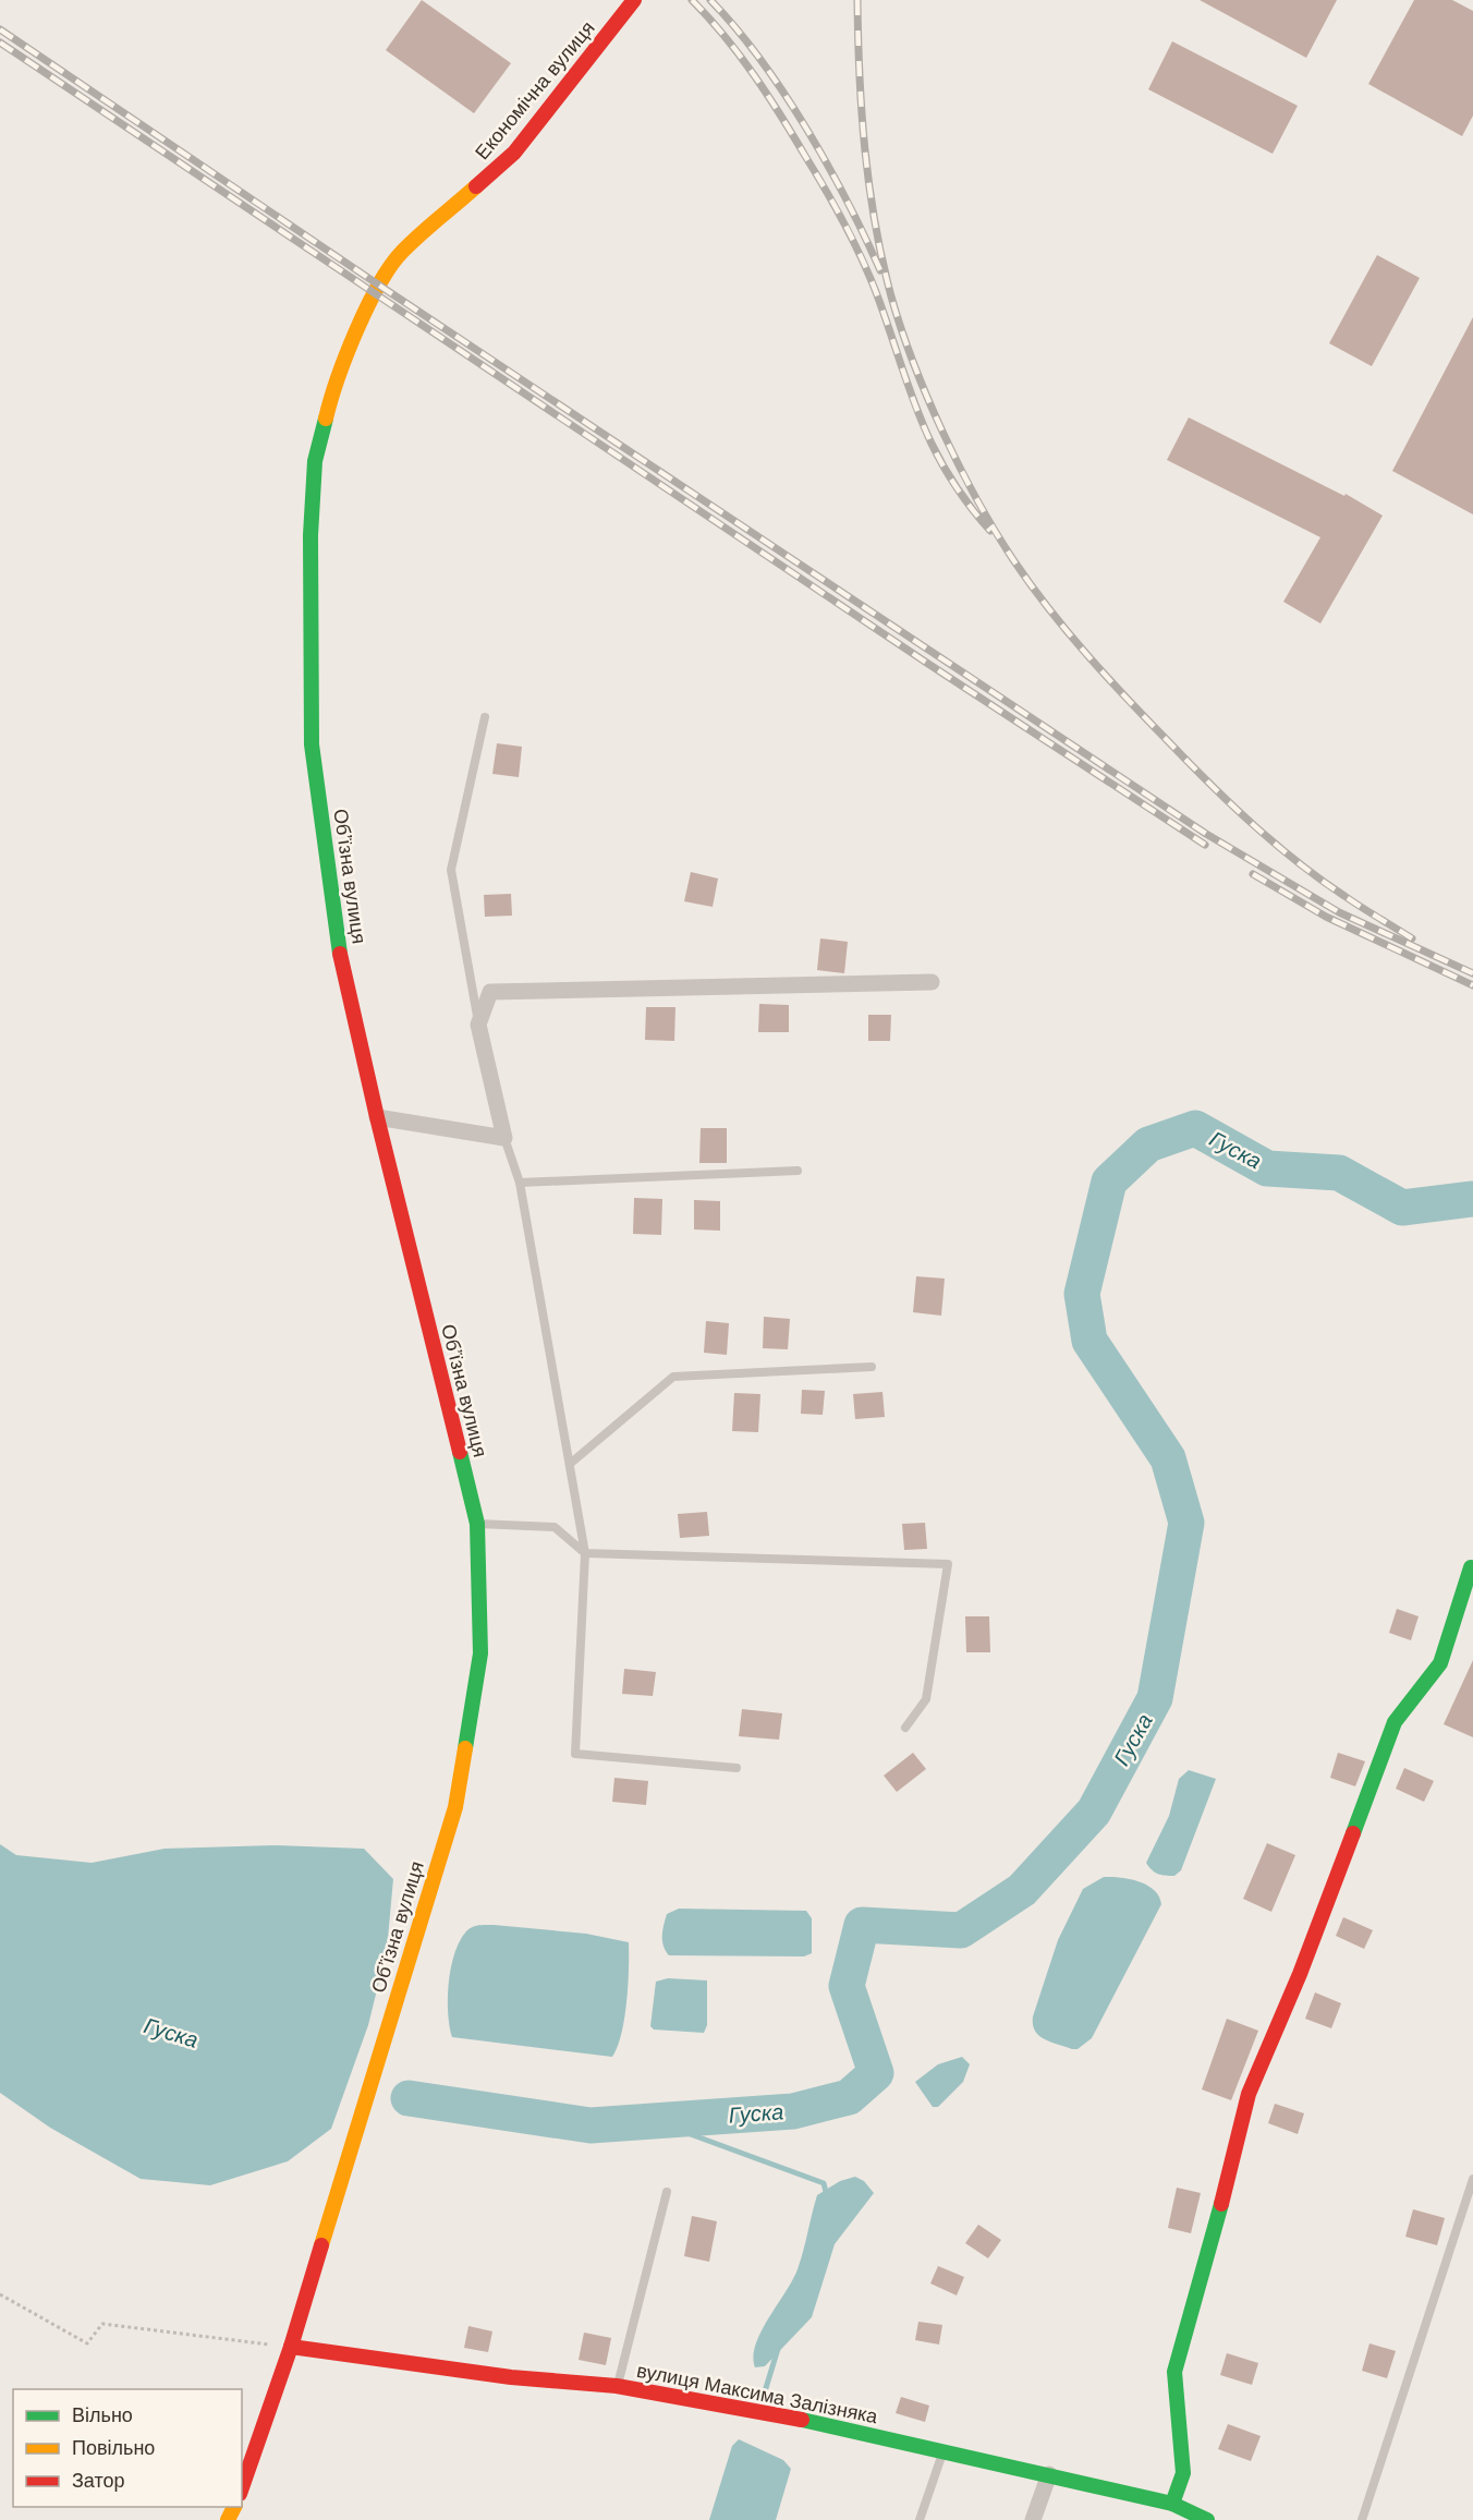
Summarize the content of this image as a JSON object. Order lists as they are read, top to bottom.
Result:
{
  "streets": {
    "street": ["Економічна вулиця", "Обʼїзна вулиця", "вулиця Максима Залізняка"]
  },
  "crossings": [
    ["Економічна вулиця", "Обʼїзна вулиця"],
    ["Обʼїзна вулиця", "вулиця Максима Залізняка"]
  ],
  "water": ["Гуска"],
  "legend": ["Вільно", "Повільно", "Затор"]
}
